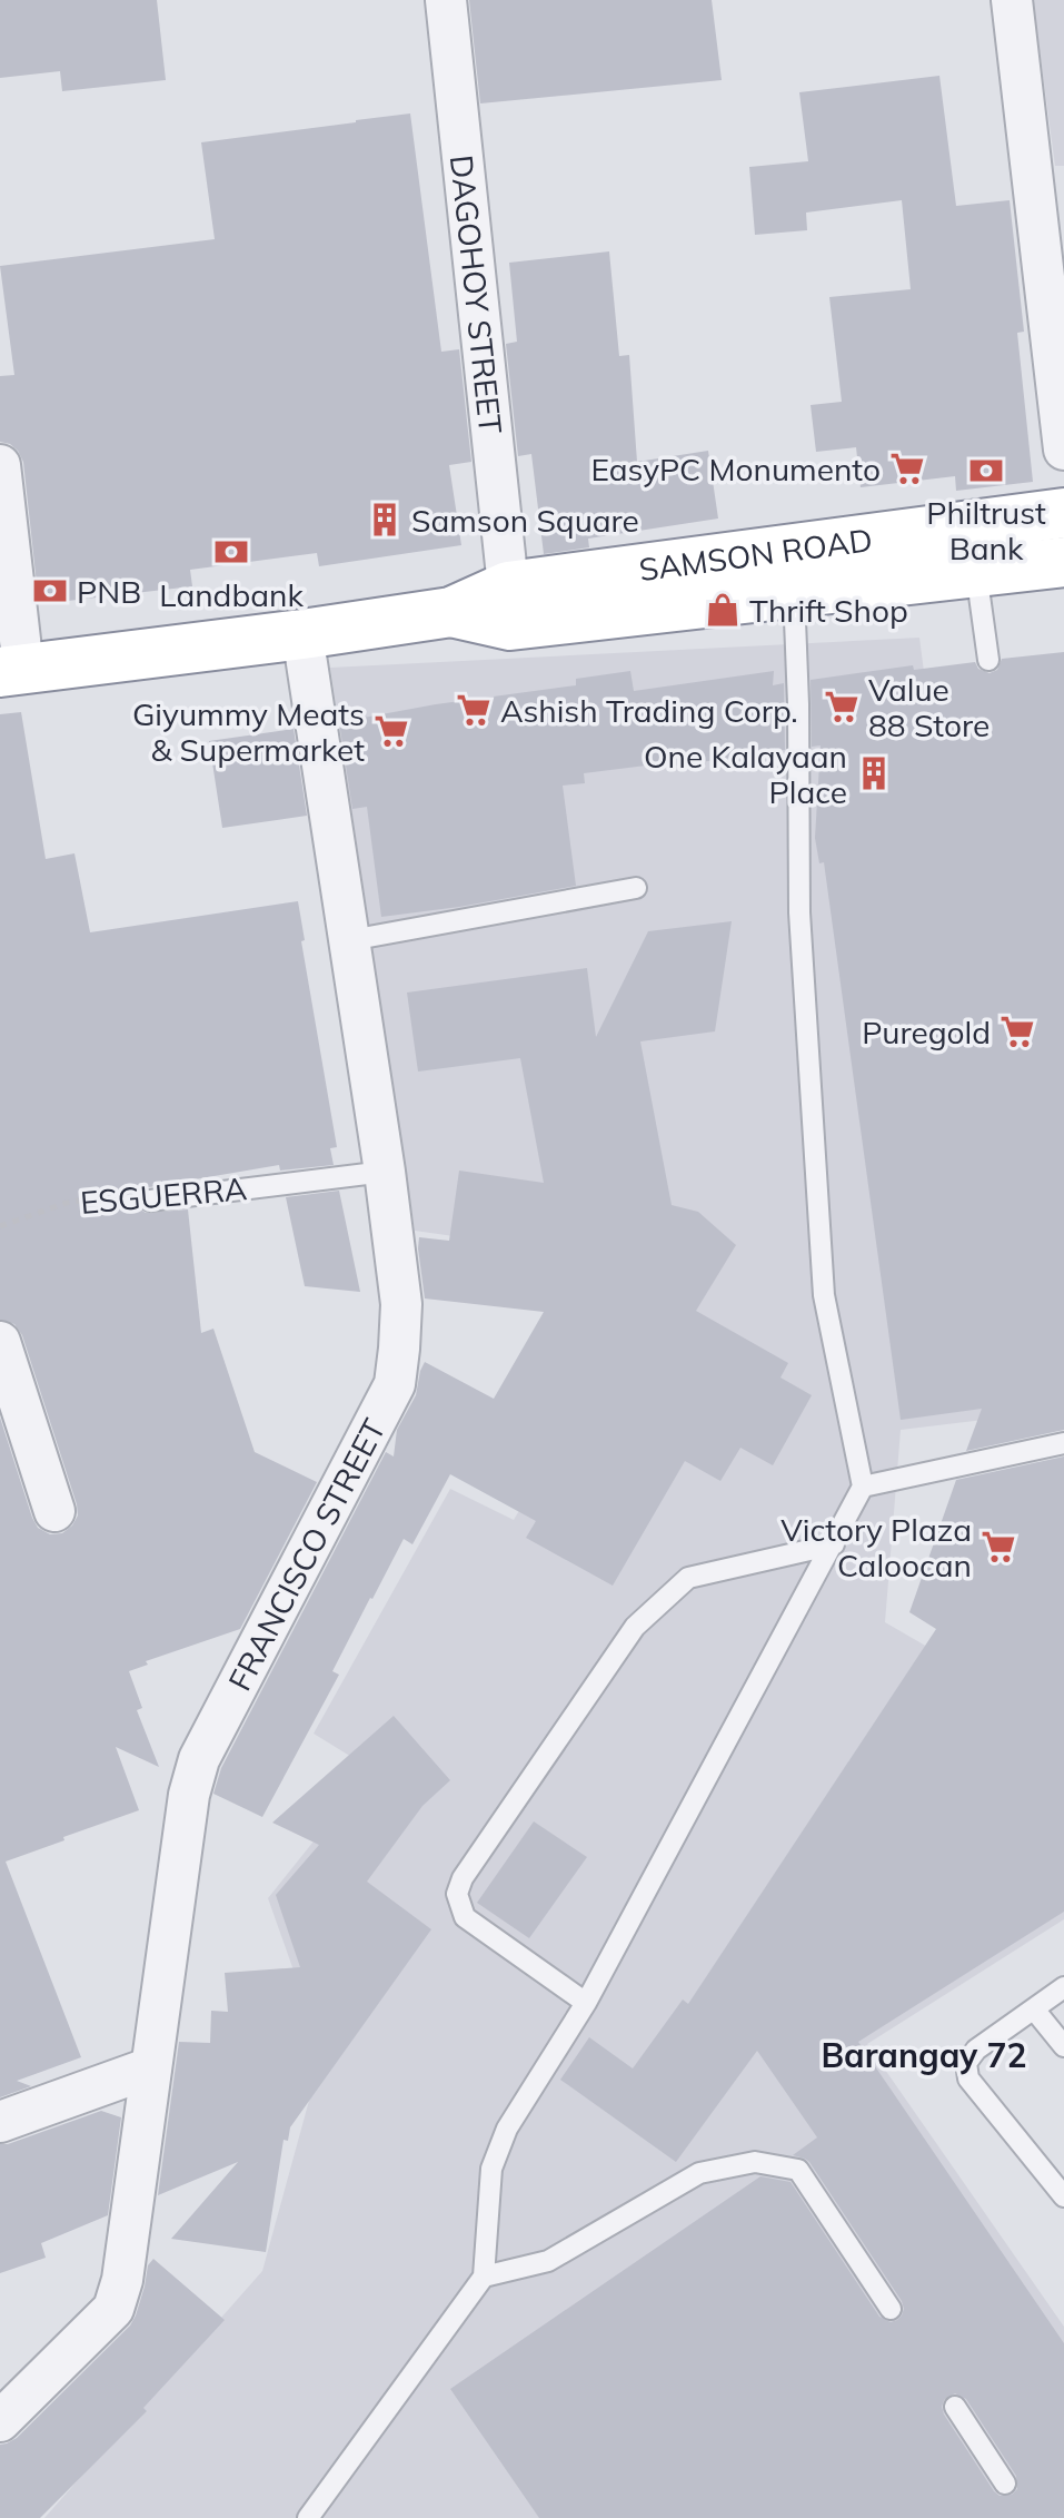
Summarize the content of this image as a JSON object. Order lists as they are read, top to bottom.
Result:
{
  "streets": {
    "highway": ["SAMSON ROAD"],
    "street": ["DAGOHOY STREET", "FRANCISCO STREET"],
    "lane": ["ESGUERRA"]
  },
  "crossings": [
    ["DAGOHOY STREET", "SAMSON ROAD"],
    ["SAMSON ROAD", "FRANCISCO STREET"],
    ["ESGUERRA", "FRANCISCO STREET"]
  ],
  "districts": ["Barangay 72"],
  "places": {
    "supermarket": [
      "EasyPC Monumento",
      "Value 88 Store",
      "Ashish Trading Corp.",
      "Giyummy Meats & Supermarket",
      "Puregold",
      "Victory Plaza Caloocan"
    ],
    "bank": ["Philtrust Bank", "Landbank", "PNB"],
    "building": ["Samson Square", "One Kalayaan Place"],
    "shop": ["Thrift Shop"]
  }
}
